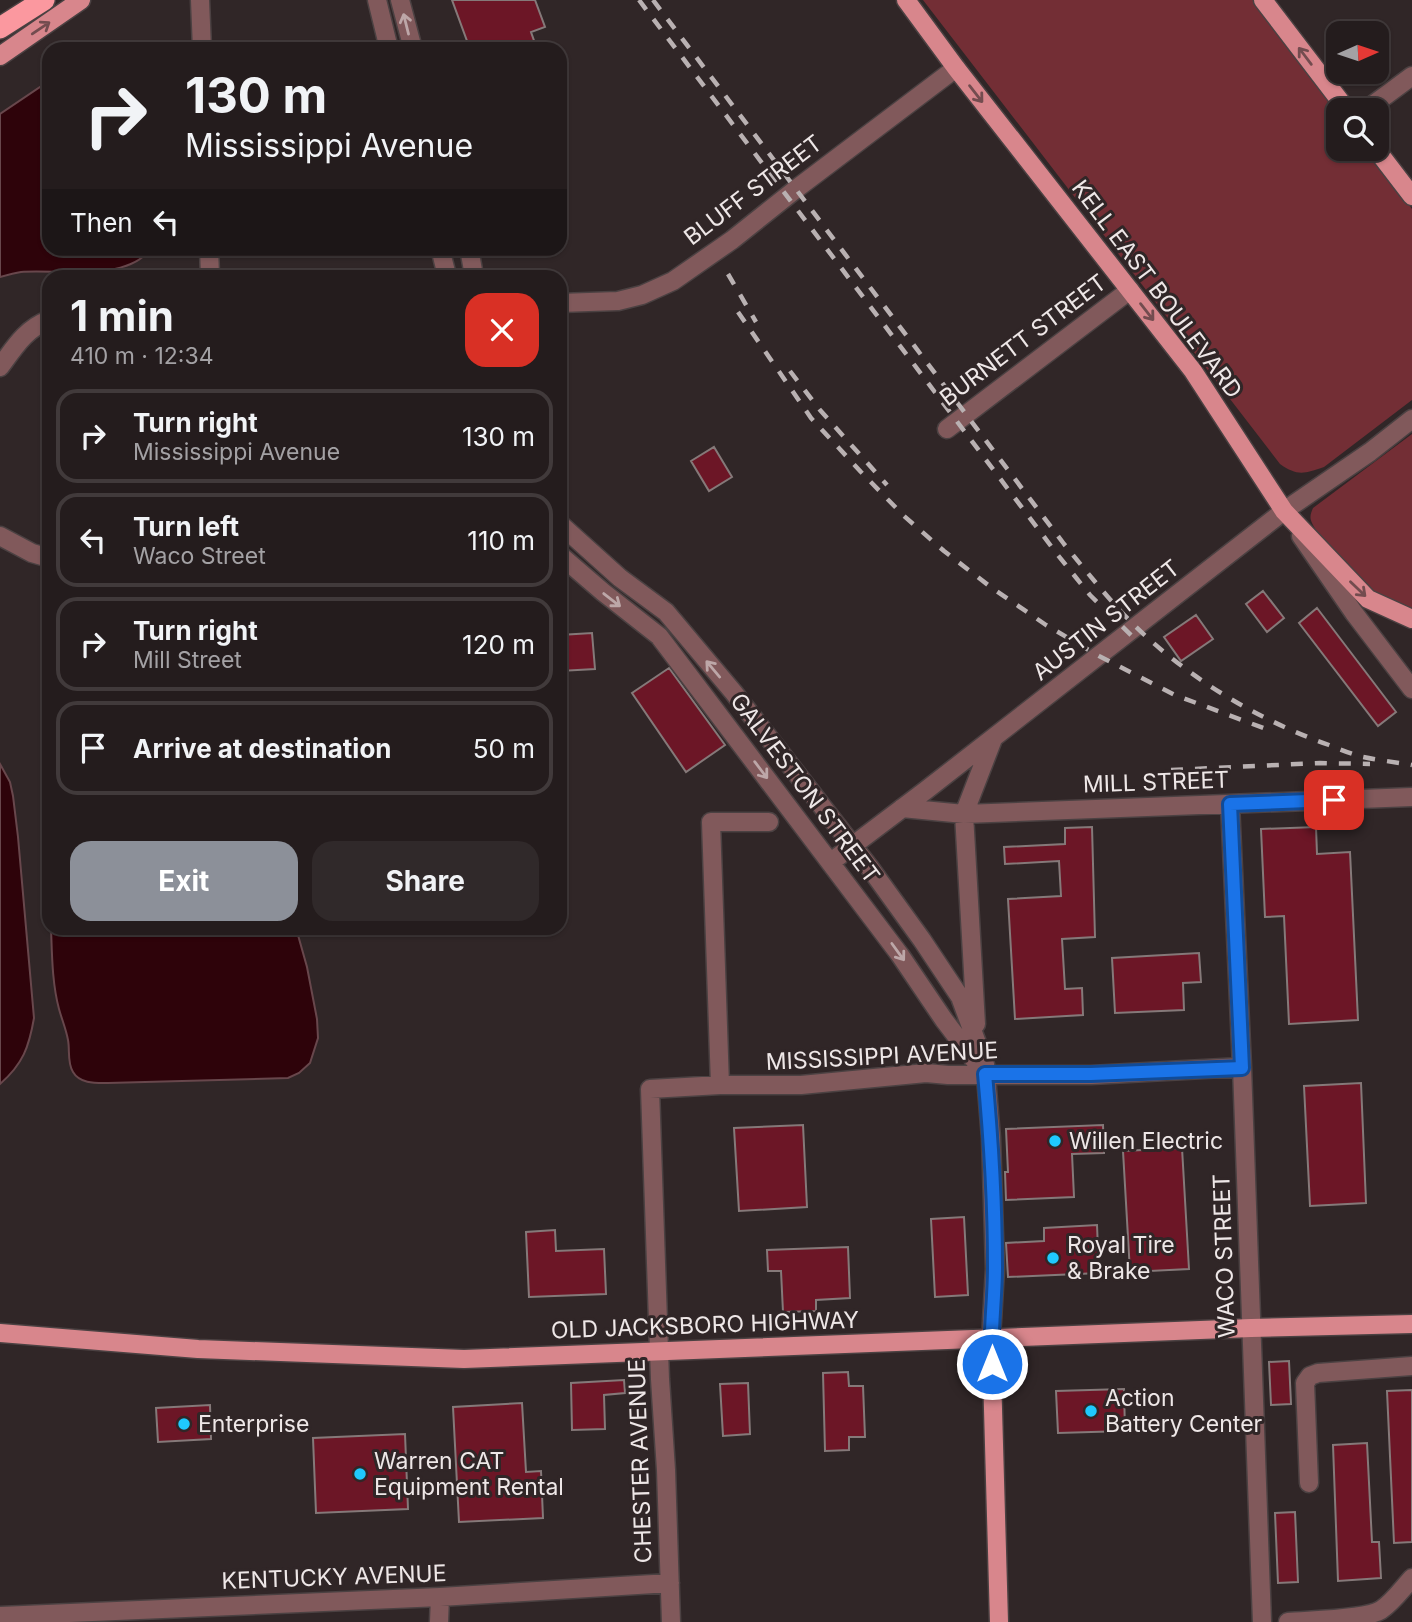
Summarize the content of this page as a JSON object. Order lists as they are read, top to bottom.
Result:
{
  "streets": {
    "main road": ["KELL EAST BOULEVARD", "GALVESTON STREET", "OLD JACKSBORO HIGHWAY"],
    "street": [
      "BLUFF STREET",
      "BURNETT STREET",
      "AUSTIN STREET",
      "MILL STREET",
      "MISSISSIPPI AVENUE",
      "WACO STREET",
      "CHESTER AVENUE",
      "KENTUCKY AVENUE"
    ]
  },
  "crossings": [
    ["BLUFF STREET", "KELL EAST BOULEVARD"],
    ["KELL EAST BOULEVARD", "BURNETT STREET"],
    ["KELL EAST BOULEVARD", "AUSTIN STREET"],
    ["AUSTIN STREET", "MILL STREET"],
    ["AUSTIN STREET", "GALVESTON STREET"],
    ["MILL STREET", "GALVESTON STREET"],
    ["MILL STREET", "WACO STREET"],
    ["GALVESTON STREET", "MISSISSIPPI AVENUE"],
    ["GALVESTON STREET", "OLD JACKSBORO HIGHWAY"],
    ["MISSISSIPPI AVENUE", "WACO STREET"],
    ["MISSISSIPPI AVENUE", "CHESTER AVENUE"],
    ["WACO STREET", "OLD JACKSBORO HIGHWAY"],
    ["OLD JACKSBORO HIGHWAY", "CHESTER AVENUE"],
    ["CHESTER AVENUE", "KENTUCKY AVENUE"]
  ],
  "one_way": ["KELL EAST BOULEVARD"],
  "places": [
    "Willen Electric",
    "Royal Tire & Brake",
    "Action Battery Center",
    "Enterprise",
    "Warren CAT Equipment Rental"
  ],
  "north": "right",
  "page": {
    "turn": ["130 m", "Mississippi Avenue"],
    "then": "Then",
    "heading": ["1 min", "410 m · 12:34"],
    "list": [
      {
        "name": "Turn right",
        "note": "Mississippi Avenue",
        "value": "130 m"
      },
      {
        "name": "Turn left",
        "note": "Waco Street",
        "value": "110 m"
      },
      {
        "name": "Turn right",
        "note": "Mill Street",
        "value": "120 m"
      },
      {
        "name": "Arrive at destination",
        "value": "50 m"
      }
    ],
    "buttons": ["Exit", "Share"]
  }
}
